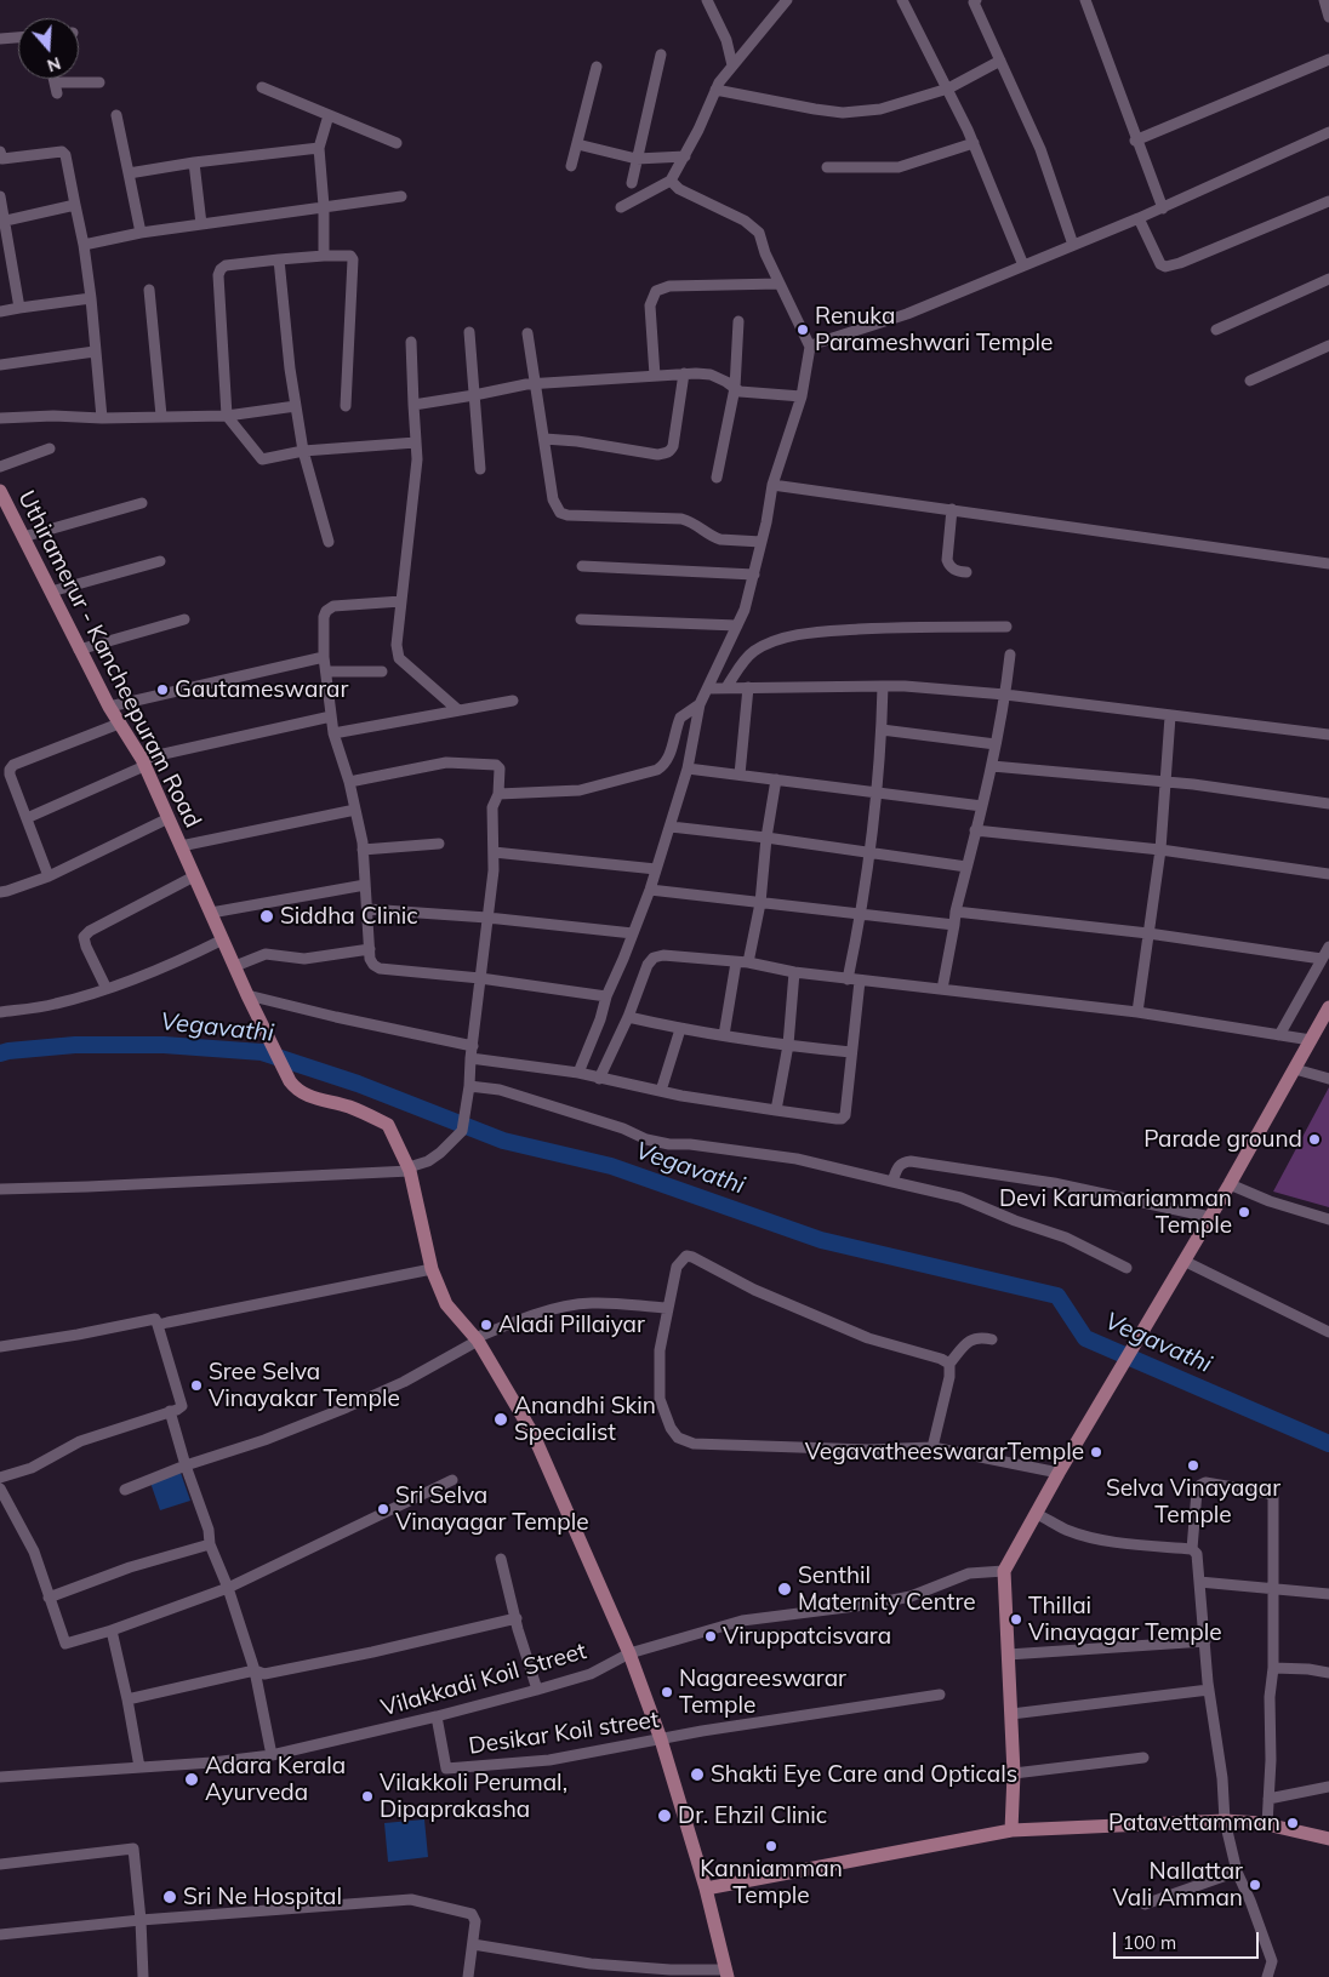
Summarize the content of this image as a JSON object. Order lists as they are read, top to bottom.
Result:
{
  "streets": {
    "main road": ["Uthiramerur - Kancheepuram Road"],
    "street": ["Vilakkadi Koil Street", "Desikar Koil street"]
  },
  "crossings": [
    ["Uthiramerur - Kancheepuram Road", "Vilakkadi Koil Street"],
    ["Uthiramerur - Kancheepuram Road", "Desikar Koil street"],
    ["Vilakkadi Koil Street", "Desikar Koil street"]
  ],
  "water": ["Vegavathi"],
  "places": [
    "Renuka Parameshwari Temple",
    "Gautameswarar",
    "Siddha Clinic",
    "Parade ground",
    "Devi Karumariamman Temple",
    "Aladi Pillaiyar",
    "Sree Selva Vinayakar Temple",
    "Anandhi Skin Specialist",
    "VegavatheeswararTemple",
    "Selva Vinayagar Temple",
    "Sri Selva Vinayagar Temple",
    "Senthil Maternity Centre",
    "Thillai Vinayagar Temple",
    "Viruppatcisvara",
    "Nagareeswarar Temple",
    "Shakti Eye Care and Opticals",
    "Adara Kerala Ayurveda",
    "Vilakkoli Perumal, Dipaprakasha",
    "Dr. Ehzil Clinic",
    "Patavettamman",
    "Kanniamman Temple",
    "Nallattar Vali Amman",
    "Sri Ne Hospital"
  ],
  "scale_bar": "100 m",
  "north": "bottom"
}
